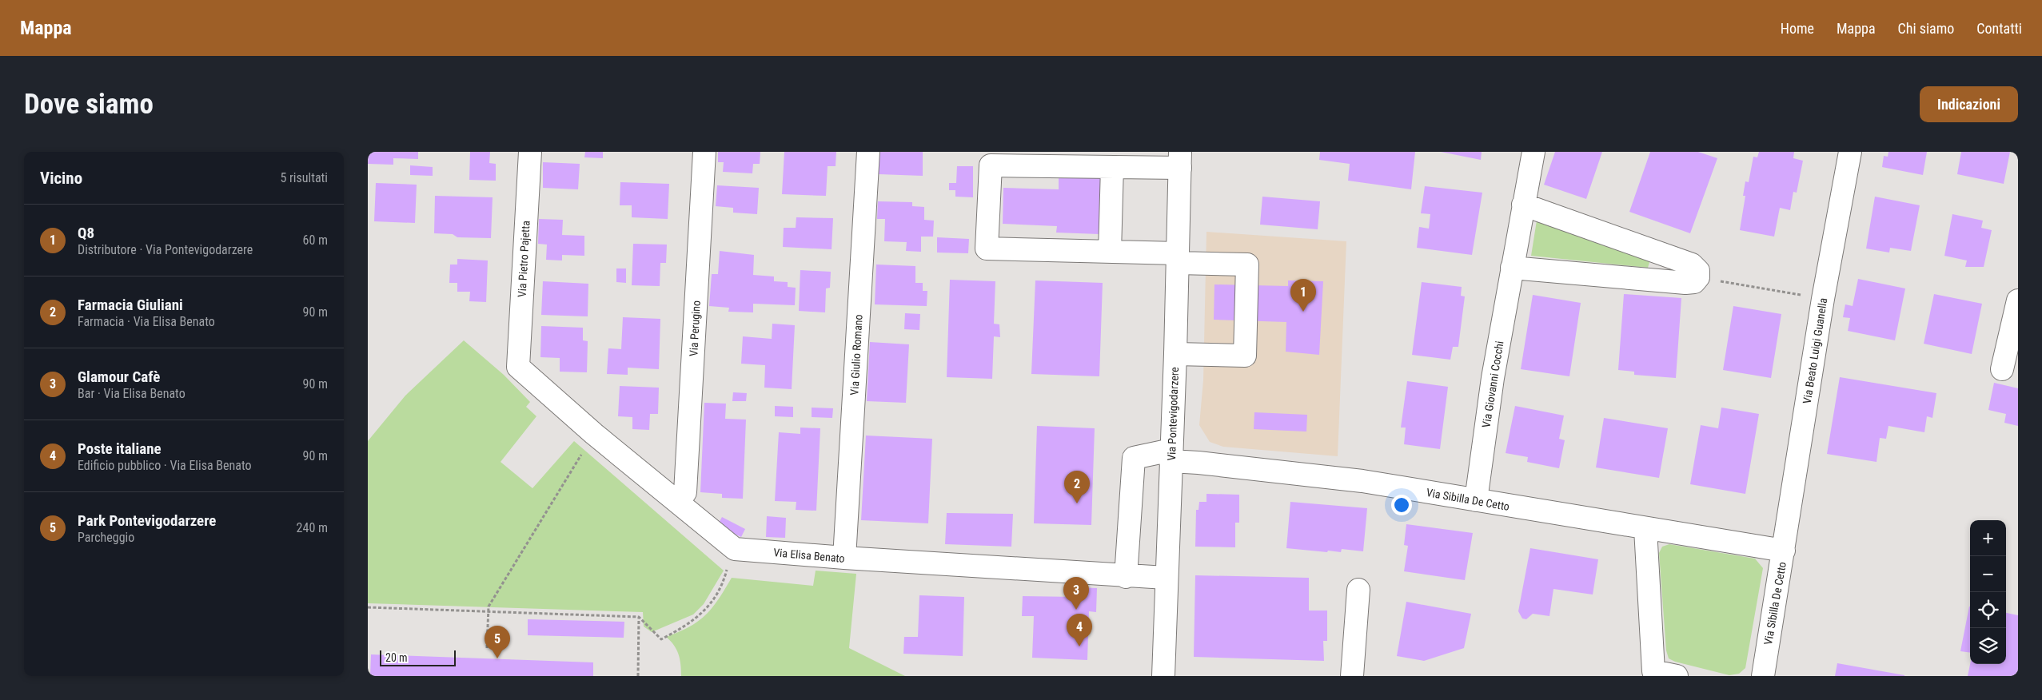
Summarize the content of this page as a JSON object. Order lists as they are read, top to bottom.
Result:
{
  "streets": {
    "street": [
      "Via Pietro Pajetta",
      "Via Perugino",
      "Via Beato Luigi Guanella",
      "Via Giulio Romano",
      "Via Giovanni Cocchi",
      "Via Pontevigodarzere",
      "Via Sibilla De Cetto",
      "Via Elisa Benato"
    ]
  },
  "crossings": [
    ["Via Beato Luigi Guanella", "Via Sibilla De Cetto"],
    ["Via Giulio Romano", "Via Elisa Benato"],
    ["Via Giovanni Cocchi", "Via Sibilla De Cetto"],
    ["Via Pontevigodarzere", "Via Sibilla De Cetto"],
    ["Via Pontevigodarzere", "Via Elisa Benato"],
    ["Via Sibilla De Cetto", "Via Elisa Benato"]
  ],
  "scale_bar": "20 m",
  "page": {
    "header": "Mappa",
    "nav": [
      "Home",
      "Mappa",
      "Chi siamo",
      "Contatti"
    ],
    "buttons": "Indicazioni",
    "title": "Dove siamo",
    "heading": ["Vicino", "5 risultati"],
    "list": [
      {
        "mark": "1",
        "name": "Q8",
        "note": "Distributore · Via Pontevigodarzere",
        "value": "60 m"
      },
      {
        "mark": "2",
        "name": "Farmacia Giuliani",
        "note": "Farmacia · Via Elisa Benato",
        "value": "90 m"
      },
      {
        "mark": "3",
        "name": "Glamour Cafè",
        "note": "Bar · Via Elisa Benato",
        "value": "90 m"
      },
      {
        "mark": "4",
        "name": "Poste italiane",
        "note": "Edificio pubblico · Via Elisa Benato",
        "value": "90 m"
      },
      {
        "mark": "5",
        "name": "Park Pontevigodarzere",
        "note": "Parcheggio",
        "value": "240 m"
      }
    ],
    "pins": [
      "1",
      "2",
      "3",
      "4",
      "5"
    ],
    "map_buttons": ["+", "−"],
    "scale": "20 m"
  }
}
